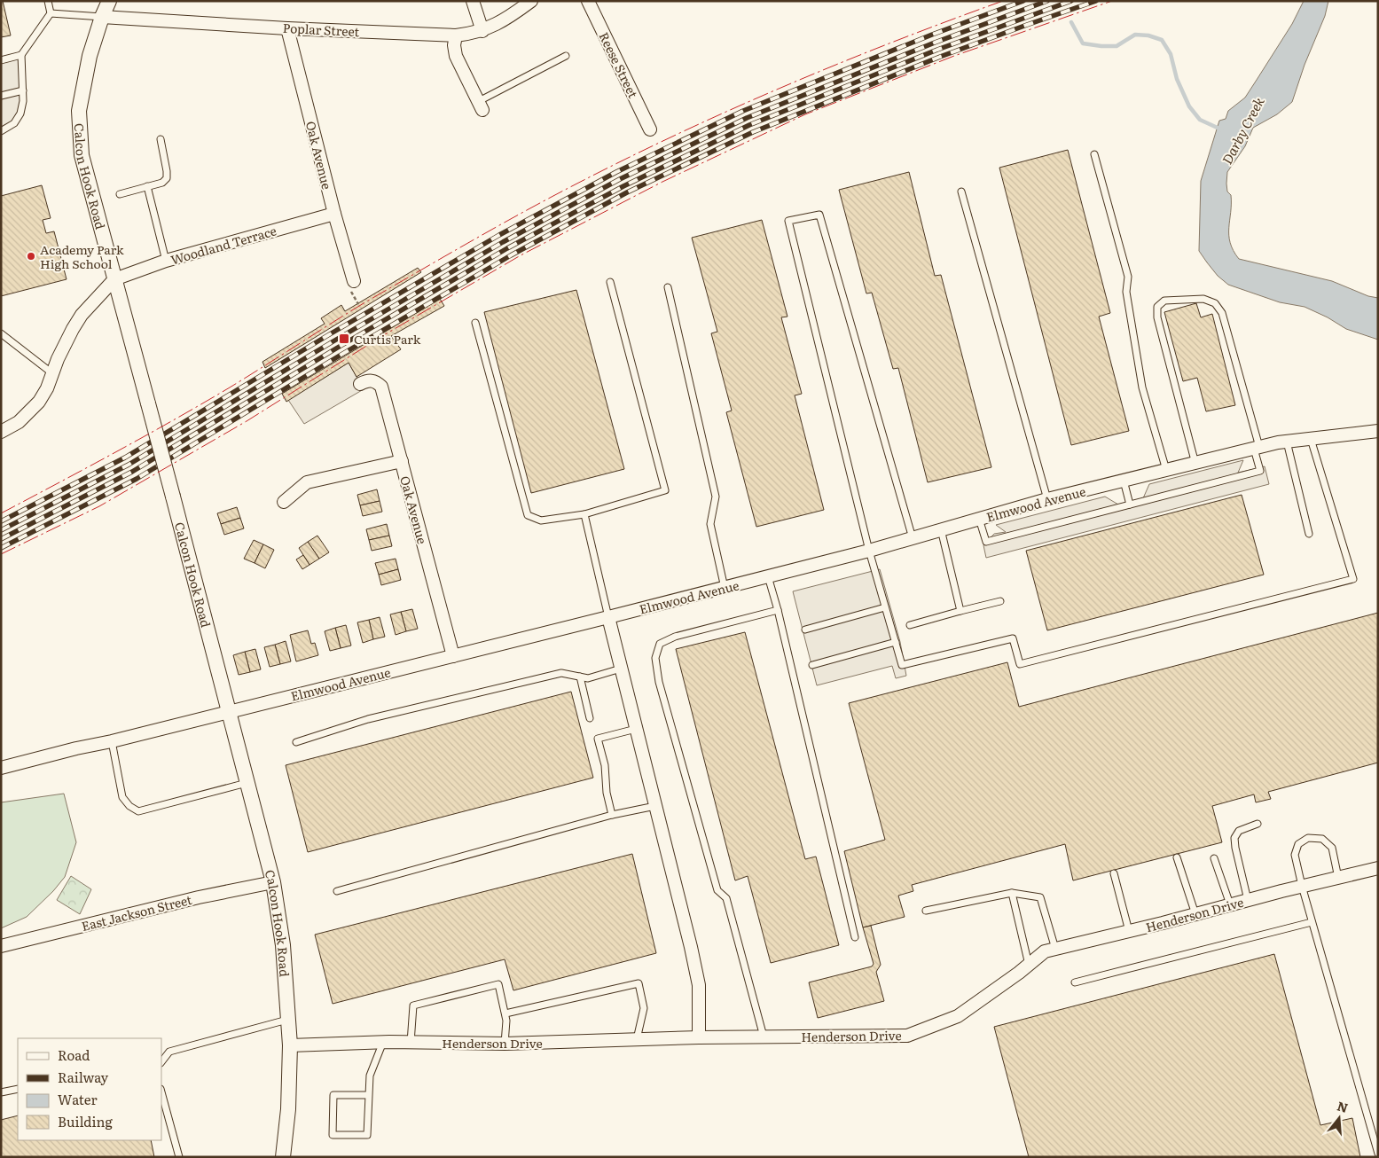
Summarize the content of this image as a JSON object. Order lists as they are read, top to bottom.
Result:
{
  "streets": {
    "street": [
      "Poplar Street",
      "Reese Street",
      "Oak Avenue",
      "Calcon Hook Road",
      "Woodland Terrace",
      "Elmwood Avenue",
      "East Jackson Street",
      "Henderson Drive"
    ]
  },
  "crossings": [
    ["Poplar Street", "Oak Avenue"],
    ["Poplar Street", "Calcon Hook Road"],
    ["Oak Avenue", "Woodland Terrace"],
    ["Oak Avenue", "Elmwood Avenue"],
    ["Calcon Hook Road", "Woodland Terrace"],
    ["Calcon Hook Road", "Elmwood Avenue"],
    ["Calcon Hook Road", "East Jackson Street"],
    ["Calcon Hook Road", "Henderson Drive"]
  ],
  "water": ["Darby Creek"],
  "places": {
    "other": ["Academy Park High School"],
    "transit": ["Curtis Park"]
  },
  "legend": [
    "Road",
    "Railway",
    "Water",
    "Building"
  ],
  "north": "top"
}
